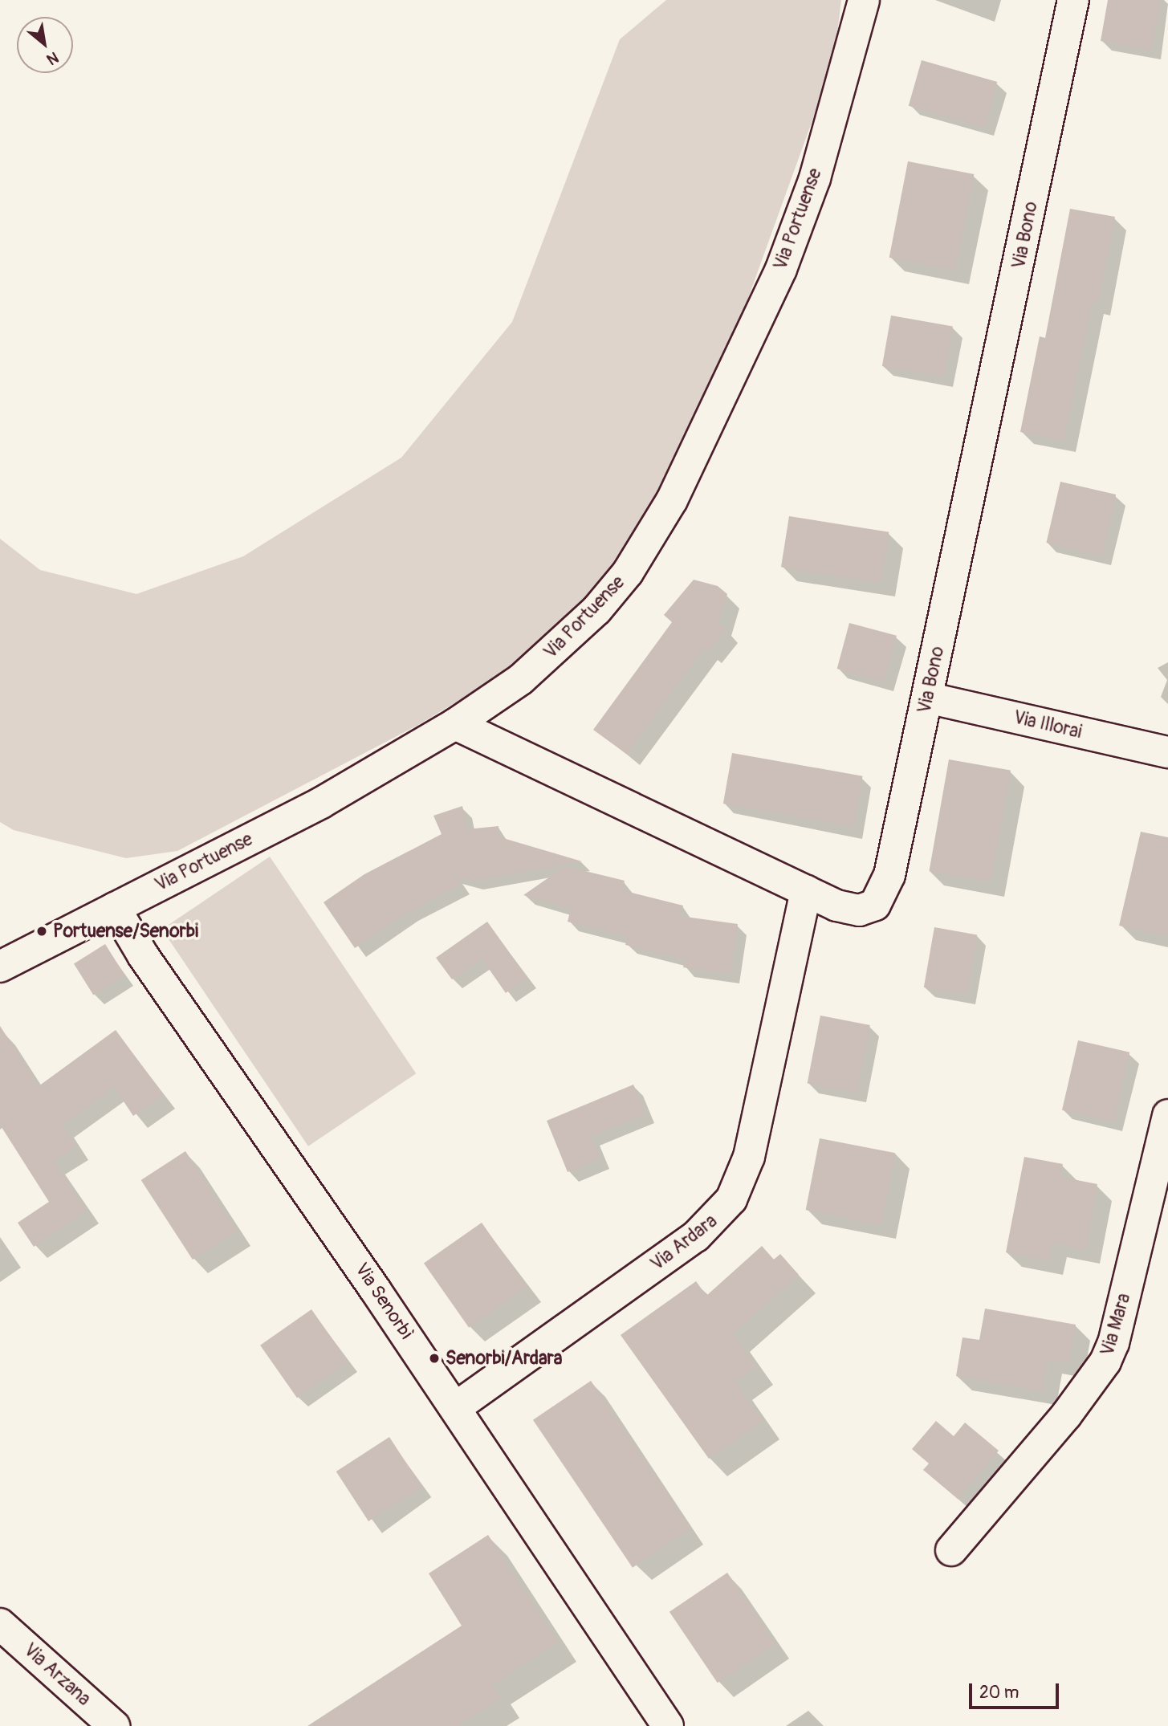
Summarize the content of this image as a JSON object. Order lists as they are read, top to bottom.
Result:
{
  "streets": {
    "street": [
      "Via Portuense",
      "Via Bono",
      "Via Illorai",
      "Via Ardara",
      "Via Senorbì",
      "Via Mara",
      "Via Arzana"
    ]
  },
  "crossings": [
    ["Via Portuense", "Via Bono"],
    ["Via Portuense", "Via Senorbì"],
    ["Via Bono", "Via Illorai"],
    ["Via Bono", "Via Ardara"],
    ["Via Ardara", "Via Senorbì"]
  ],
  "places": ["Portuense/Senorbi", "Senorbi/Ardara"],
  "scale_bar": "20 m",
  "north": "bottom right"
}
